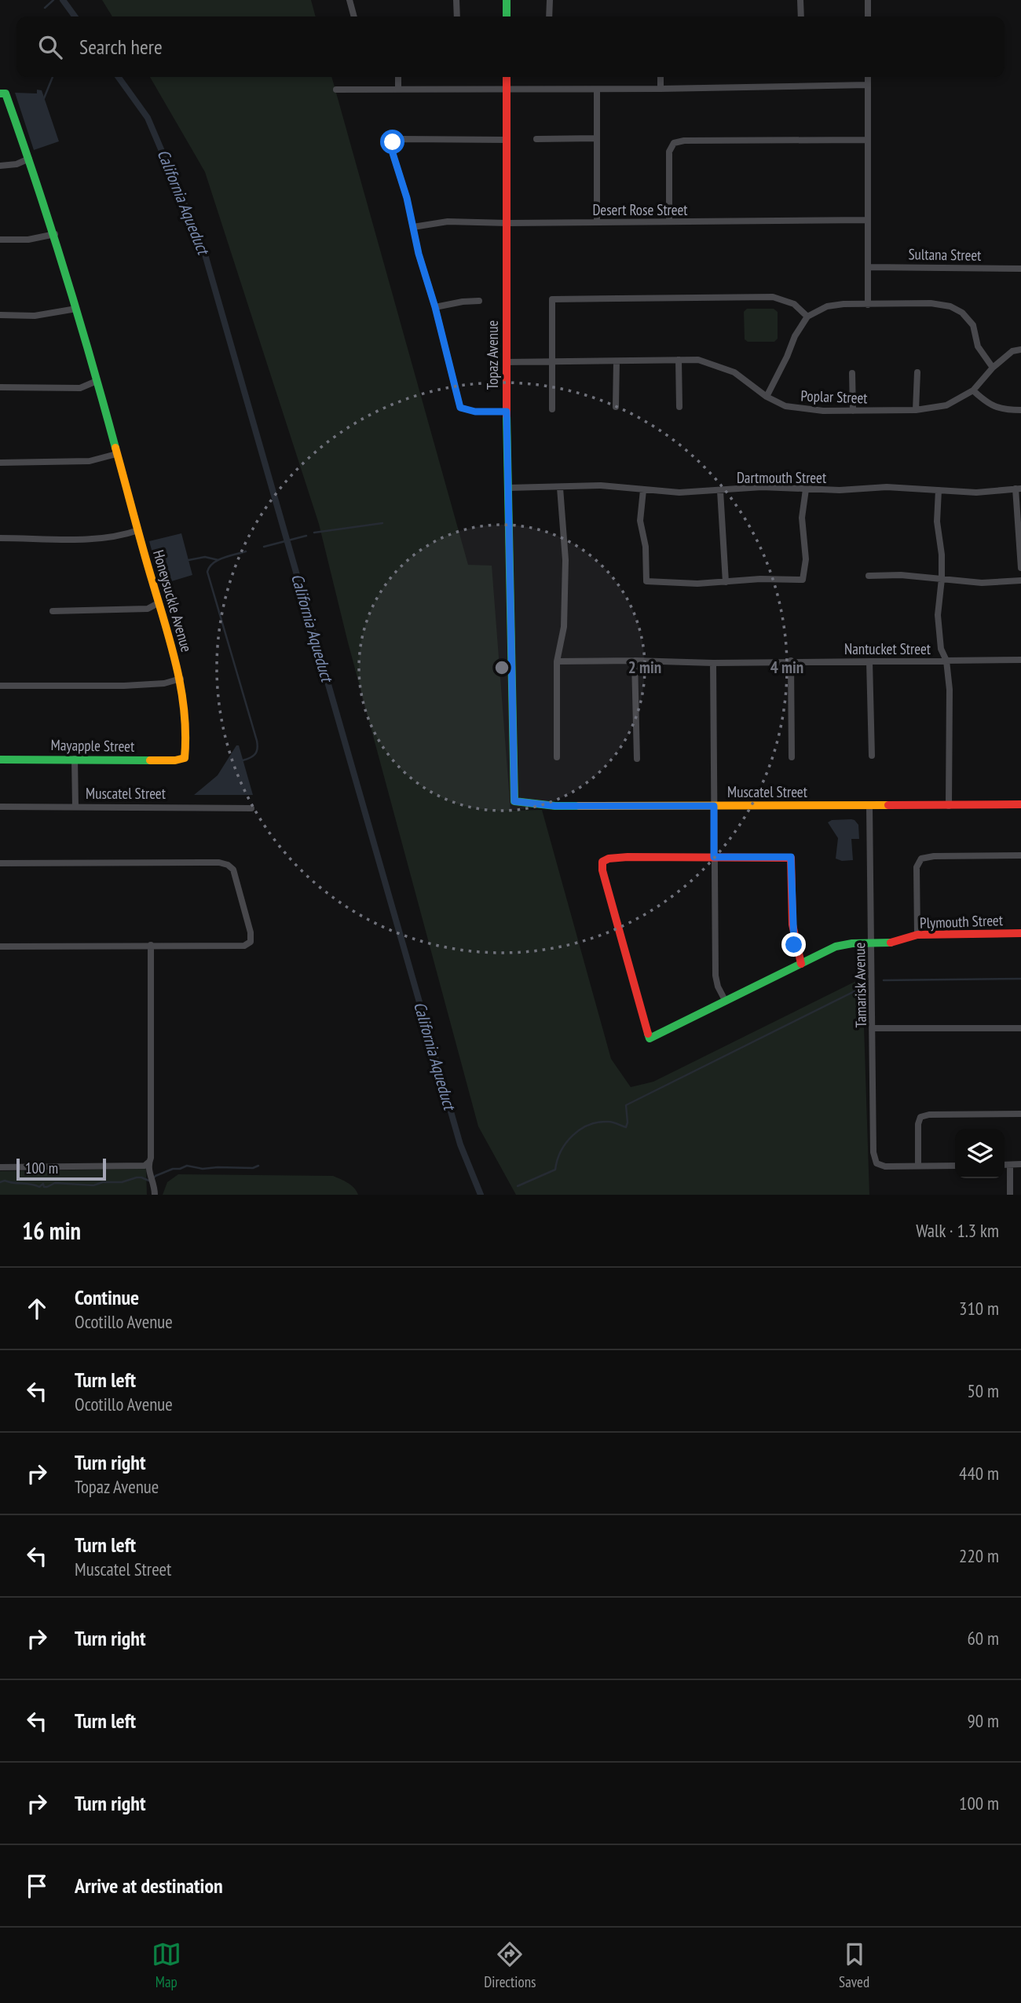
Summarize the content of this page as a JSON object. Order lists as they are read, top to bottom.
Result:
{
  "streets": {
    "street": [
      "Desert Rose Street",
      "Sultana Street",
      "Topaz Avenue",
      "Poplar Street",
      "Dartmouth Street",
      "Honeysuckle Avenue",
      "Nantucket Street",
      "Mayapple Street",
      "Muscatel Street",
      "Plymouth Street",
      "Tamarisk Avenue"
    ]
  },
  "crossings": [
    ["Desert Rose Street", "Topaz Avenue"],
    ["Topaz Avenue", "Poplar Street"],
    ["Topaz Avenue", "Dartmouth Street"],
    ["Topaz Avenue", "Muscatel Street"],
    ["Honeysuckle Avenue", "Mayapple Street"],
    ["Muscatel Street", "Tamarisk Avenue"],
    ["Plymouth Street", "Tamarisk Avenue"]
  ],
  "water": ["California Aqueduct"],
  "scale_bar": "100 m",
  "page": {
    "search": "Search here",
    "scale": "100 m",
    "heading": ["16 min", "Walk · 1.3 km"],
    "list": [
      ["Continue", "Ocotillo Avenue", "310 m"],
      ["Turn left", "Ocotillo Avenue", "50 m"],
      ["Turn right", "Topaz Avenue", "440 m"],
      ["Turn left", "Muscatel Street", "220 m"],
      ["Turn right", "60 m"],
      ["Turn left", "90 m"],
      ["Turn right", "100 m"],
      "Arrive at destination"
    ],
    "nav": ["Map", "Directions", "Saved"]
  },
  "rings": ["2 min", "4 min"]
}
